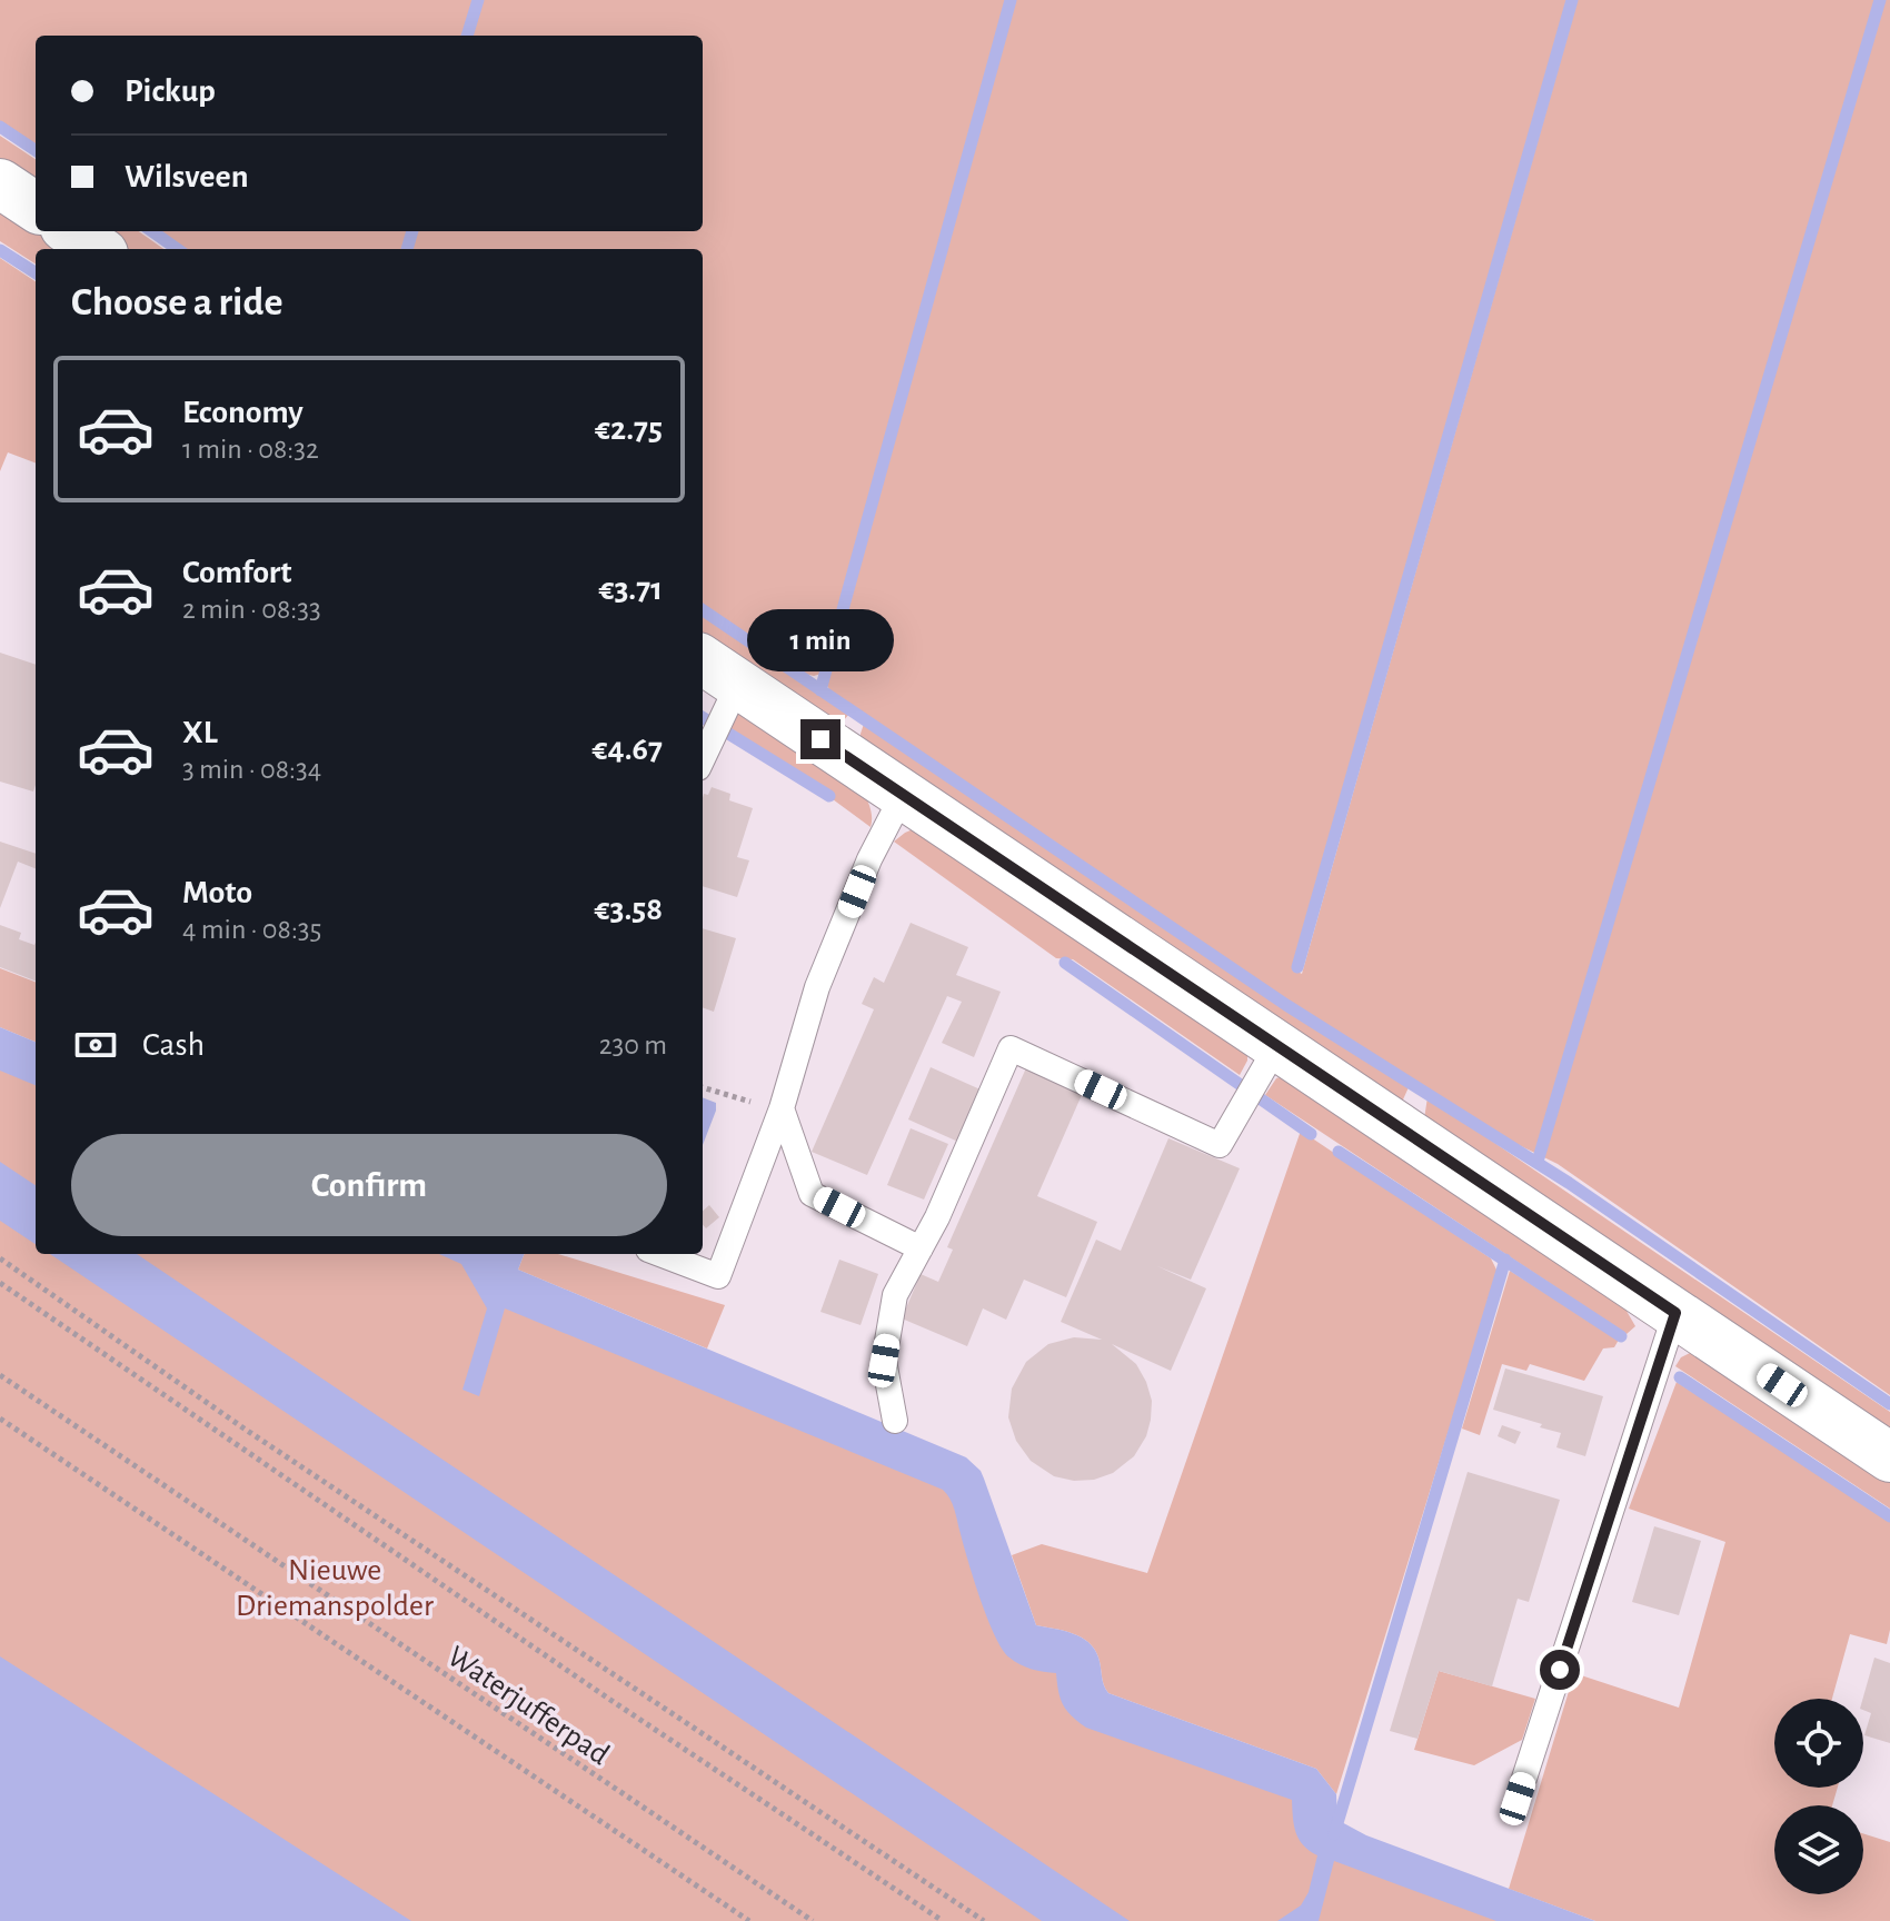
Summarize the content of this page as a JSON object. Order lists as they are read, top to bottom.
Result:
{
  "streets": {
    "path": ["Waterjufferpad"]
  },
  "parks": ["Nieuwe Driemanspolder"],
  "page": {
    "banner": ["Pickup", "Wilsveen"],
    "heading": "Choose a ride",
    "list": [
      {
        "name": "Economy",
        "note": "1 min · 08:32",
        "value": "€2.75"
      },
      {
        "name": "Comfort",
        "note": "2 min · 08:33",
        "value": "€3.71"
      },
      {
        "name": "XL",
        "note": "3 min · 08:34",
        "value": "€4.67"
      },
      {
        "name": "Moto",
        "note": "4 min · 08:35",
        "value": "€3.58"
      }
    ],
    "bubble": "1 min",
    "pay": ["Cash", "230 m"],
    "buttons": "Confirm"
  }
}
